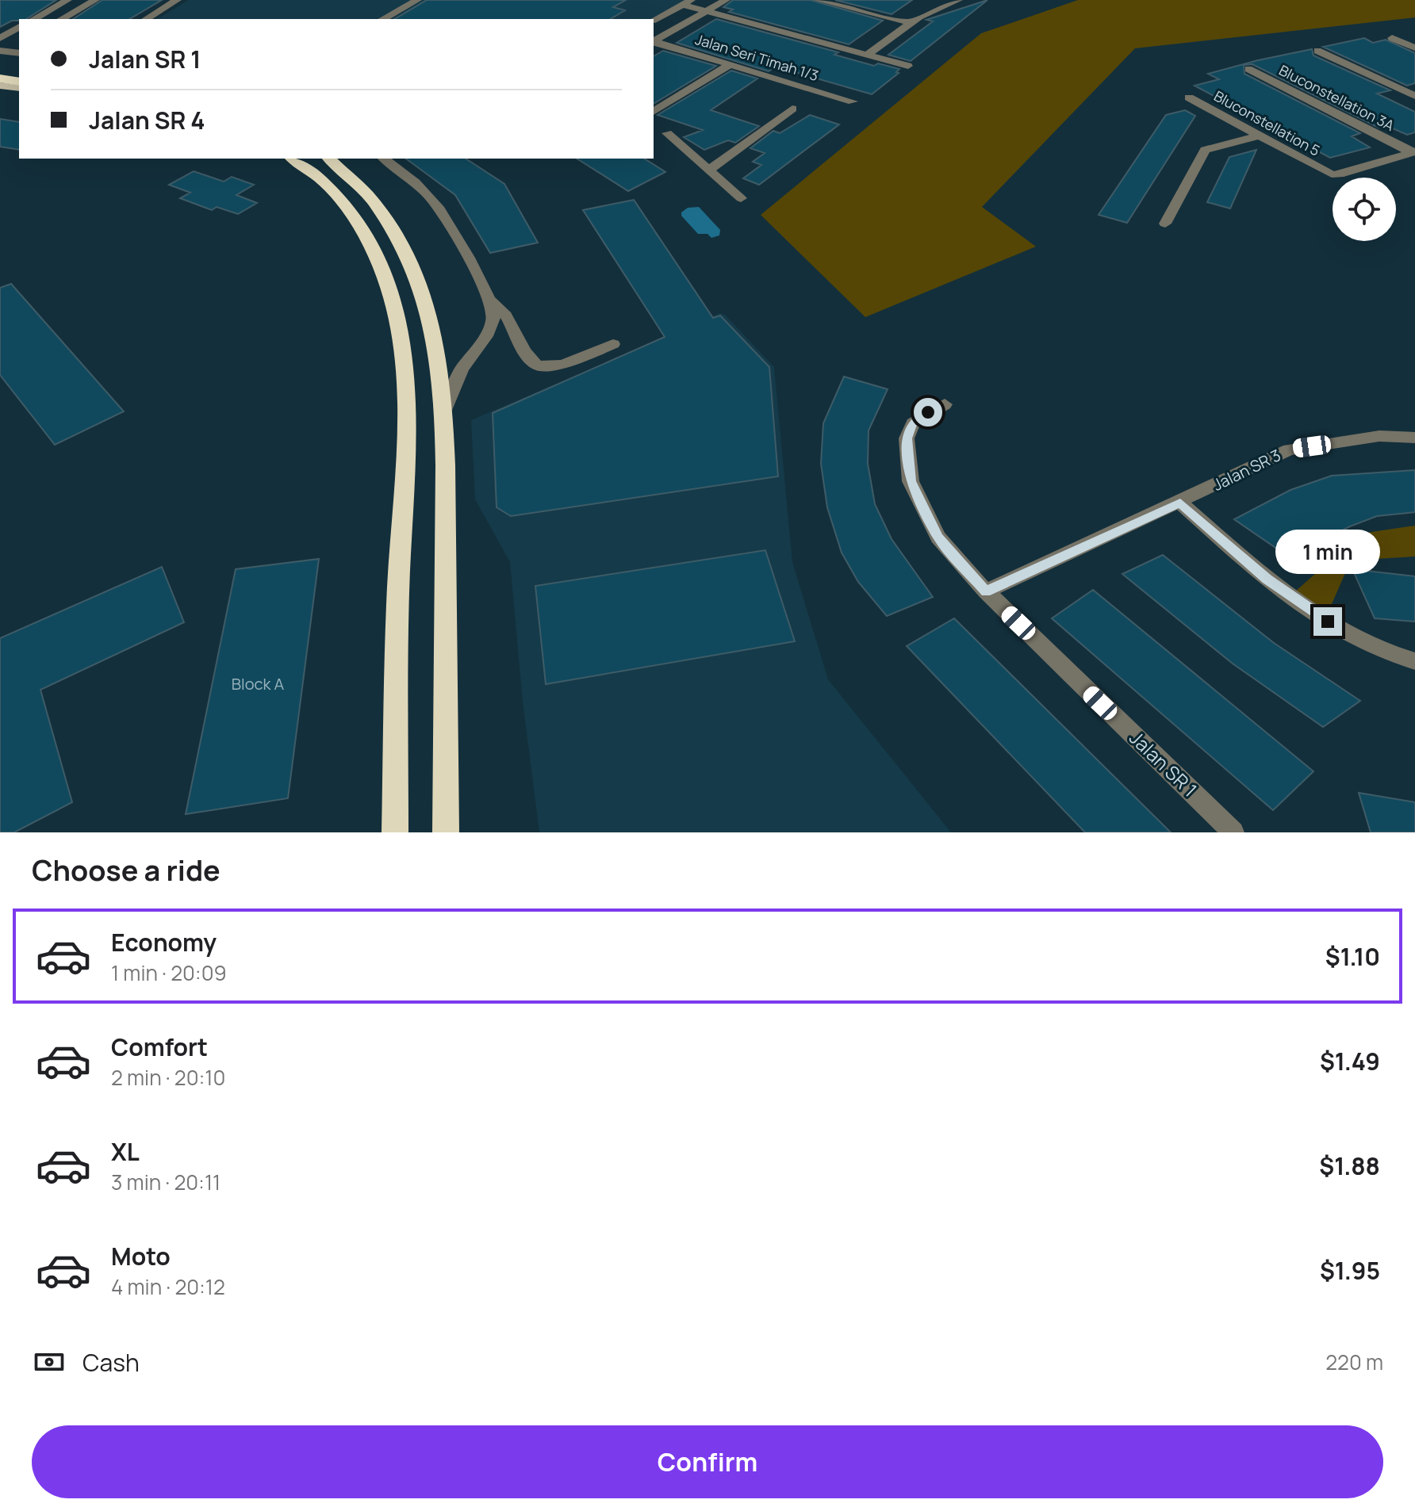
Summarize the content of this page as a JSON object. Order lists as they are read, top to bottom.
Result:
{
  "streets": {
    "street": [
      "Jalan Seri Timah 1/3",
      "Bluconstellation 3A",
      "Bluconstellation 5",
      "Jalan SR 3",
      "Jalan SR 1"
    ]
  },
  "crossings": [
    ["Bluconstellation 3A", "Bluconstellation 5"],
    ["Jalan SR 3", "Jalan SR 1"]
  ],
  "house_numbers": ["Block A"],
  "page": {
    "banner": ["Jalan SR 1", "Jalan SR 4"],
    "bubble": "1 min",
    "heading": "Choose a ride",
    "list": [
      {
        "name": "Economy",
        "note": "1 min · 20:09",
        "value": "$1.10"
      },
      {
        "name": "Comfort",
        "note": "2 min · 20:10",
        "value": "$1.49"
      },
      {
        "name": "XL",
        "note": "3 min · 20:11",
        "value": "$1.88"
      },
      {
        "name": "Moto",
        "note": "4 min · 20:12",
        "value": "$1.95"
      }
    ],
    "pay": ["Cash", "220 m"],
    "buttons": "Confirm"
  }
}
